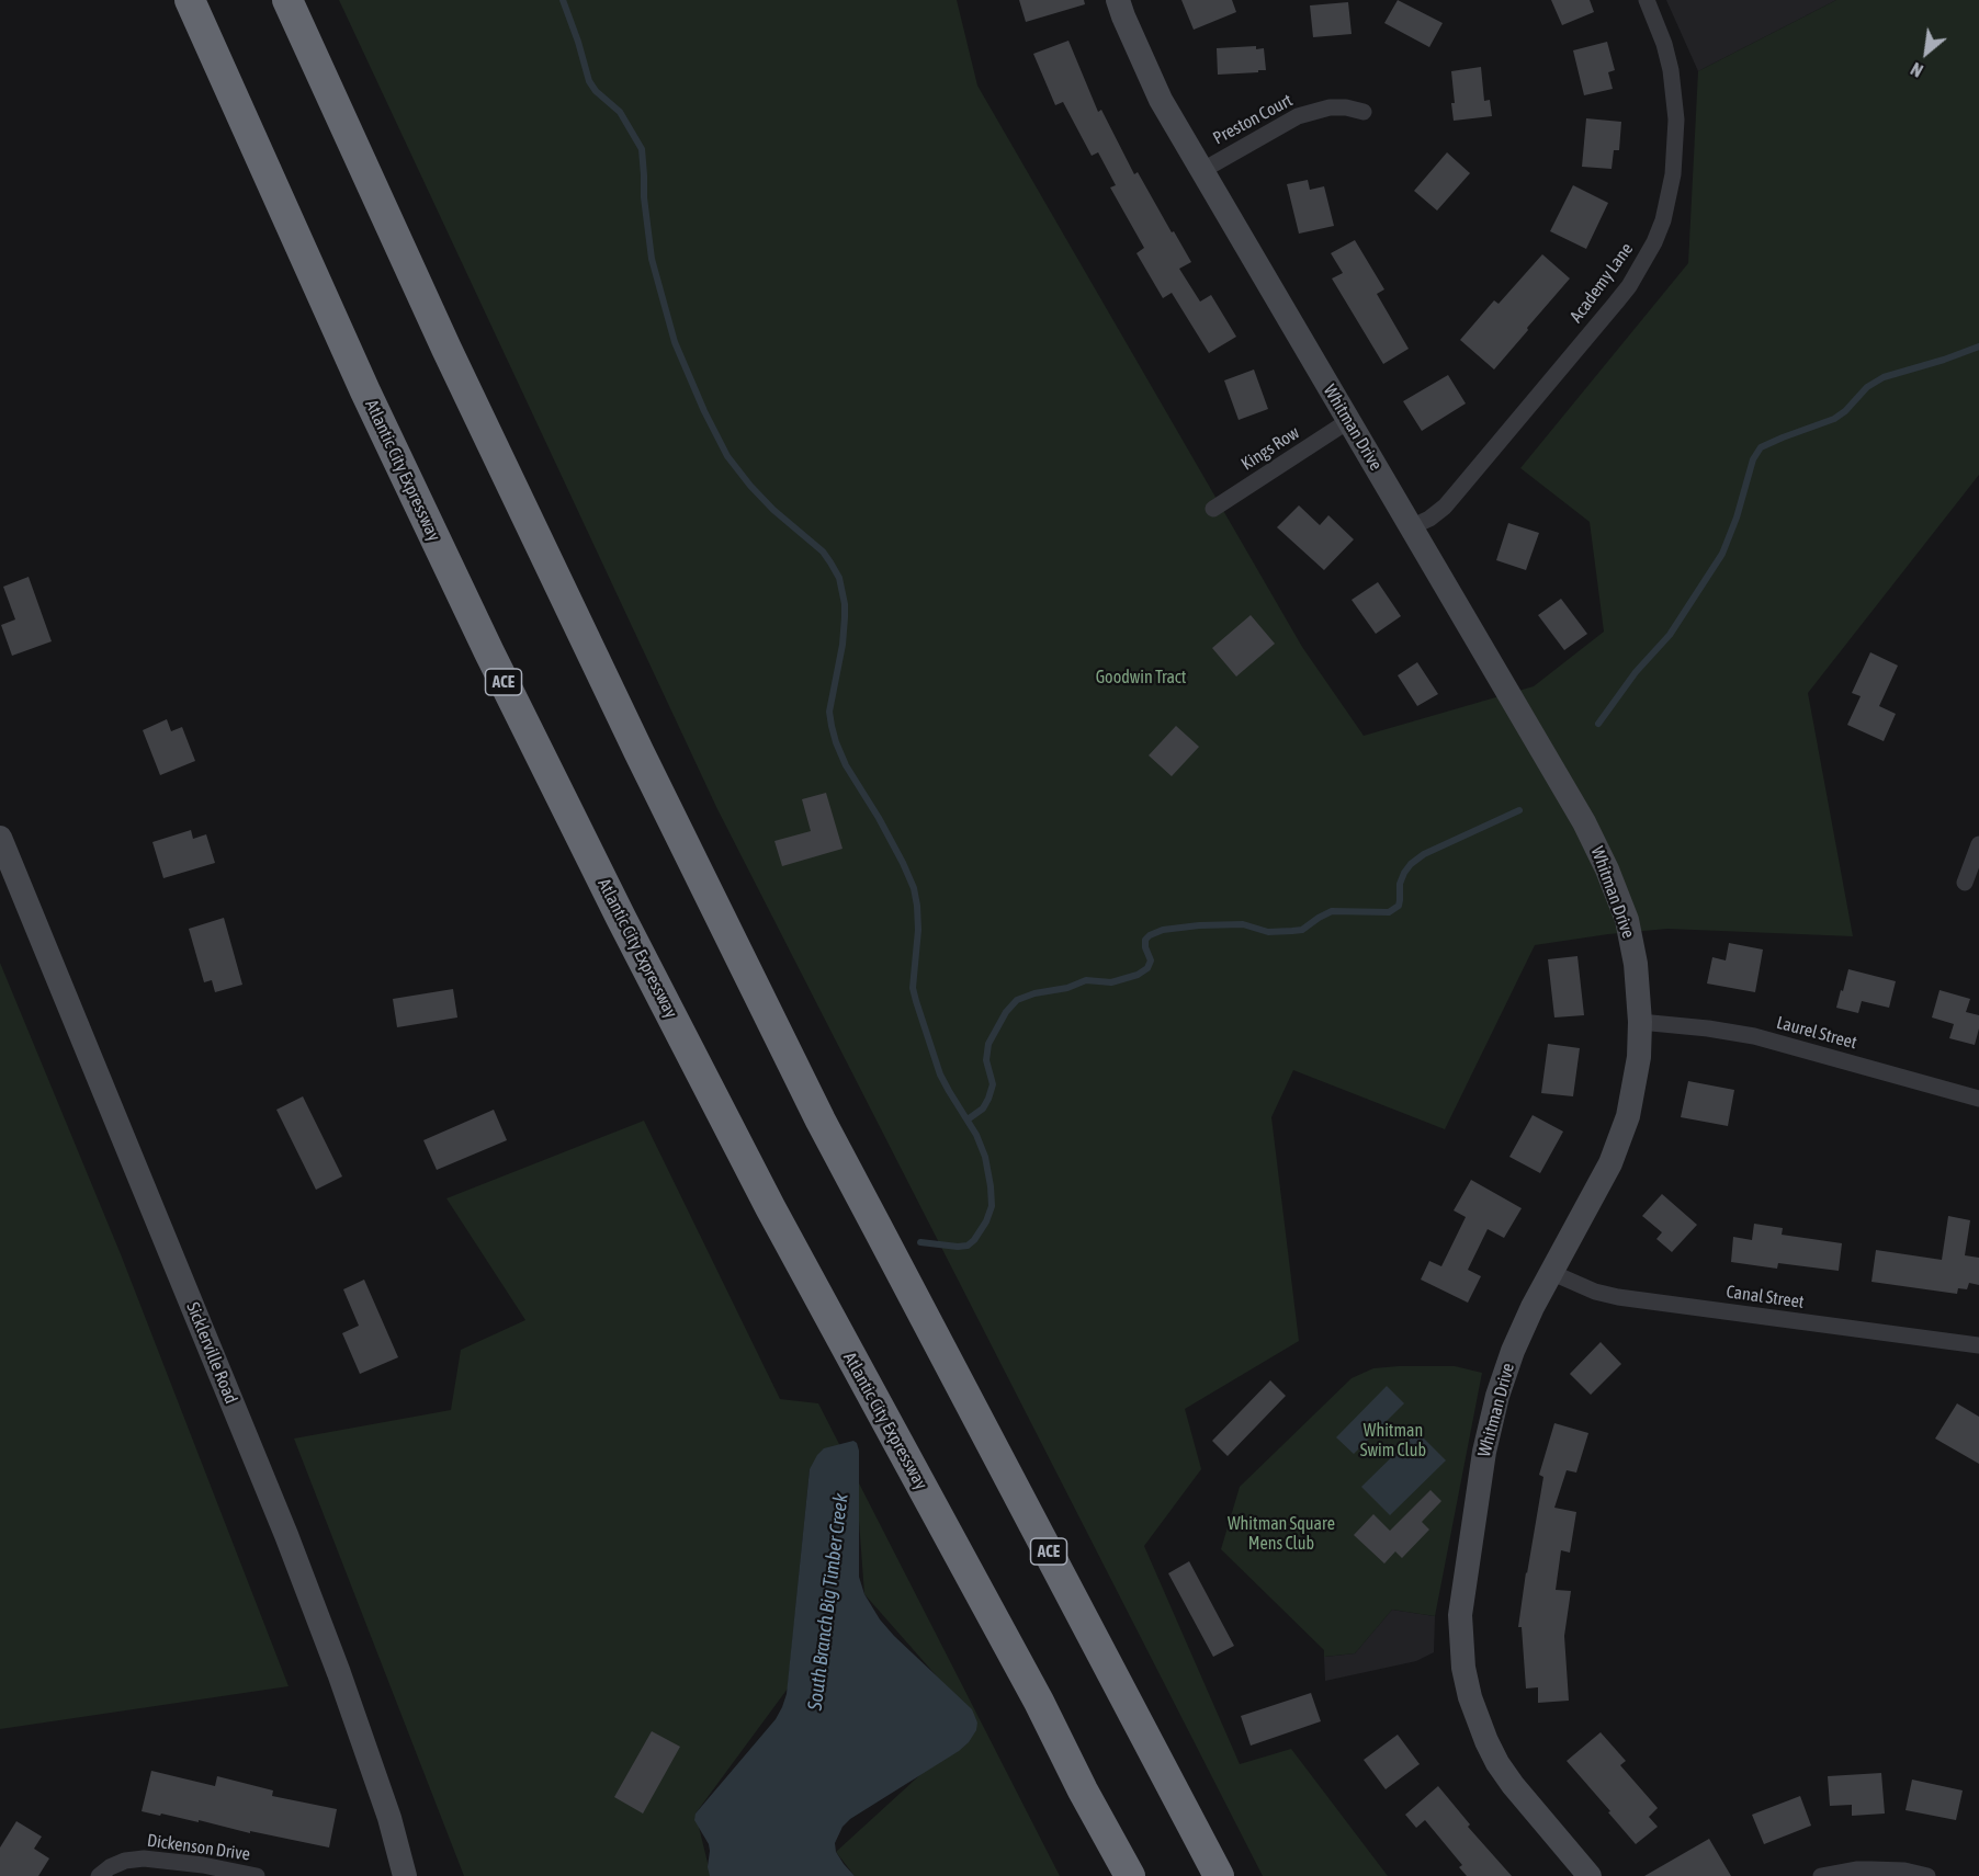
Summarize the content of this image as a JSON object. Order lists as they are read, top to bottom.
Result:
{
  "streets": {
    "highway": ["Atlantic City Expressway", "ACE"],
    "street": [
      "Preston Court",
      "Academy Lane",
      "Whitman Drive",
      "Kings Row",
      "Laurel Street",
      "Canal Street",
      "Sicklerville Road",
      "Dickenson Drive"
    ]
  },
  "crossings": [
    ["Preston Court", "Whitman Drive"],
    ["Academy Lane", "Whitman Drive"],
    ["Whitman Drive", "Kings Row"],
    ["Whitman Drive", "Laurel Street"],
    ["Whitman Drive", "Canal Street"]
  ],
  "water": ["South Branch Big Timber Creek"],
  "parks": ["Goodwin Tract", "Whitman Swim Club", "Whitman Square Mens Club"],
  "north": "bottom left"
}
